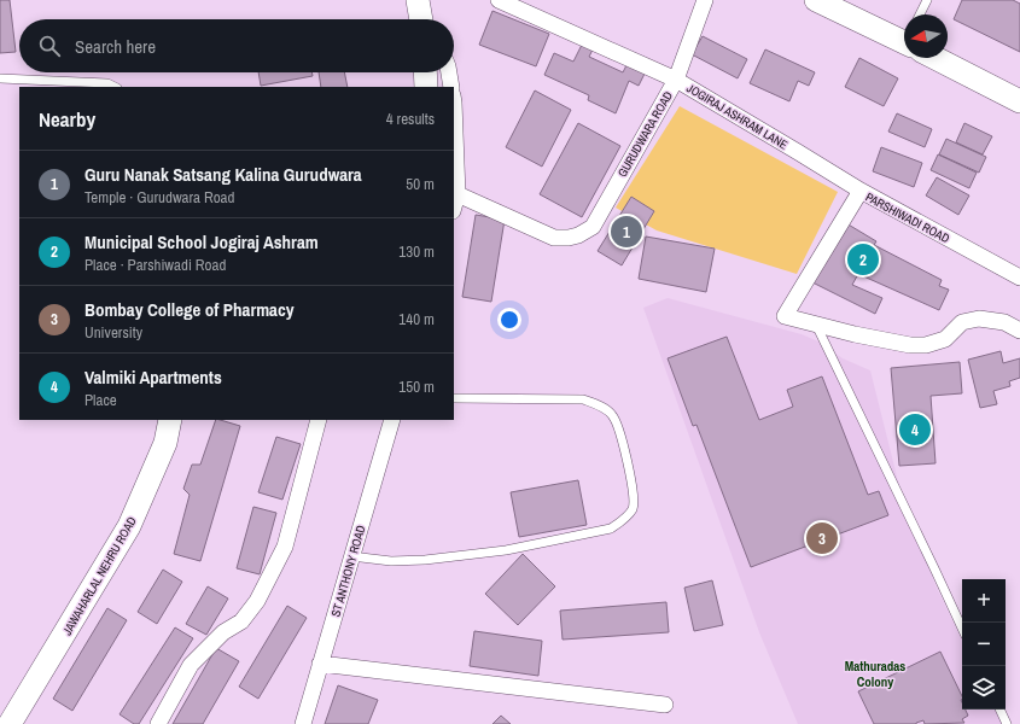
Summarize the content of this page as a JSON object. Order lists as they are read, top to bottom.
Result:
{
  "streets": {
    "main road": ["JAWAHARLAL NEHRU ROAD"],
    "street": [
      "JOGIRAJ ASHRAM LANE",
      "GURUDWARA ROAD",
      "PARSHIWADI ROAD",
      "ST ANTHONY ROAD"
    ]
  },
  "crossings": [
    ["JOGIRAJ ASHRAM LANE", "GURUDWARA ROAD"],
    ["JOGIRAJ ASHRAM LANE", "PARSHIWADI ROAD"]
  ],
  "districts": ["Mathuradas Colony"],
  "north": "left",
  "page": {
    "search": "Search here",
    "heading": ["Nearby", "4 results"],
    "list": [
      {
        "mark": "1",
        "name": "Guru Nanak Satsang Kalina Gurudwara",
        "note": "Temple · Gurudwara Road",
        "value": "50 m"
      },
      {
        "mark": "2",
        "name": "Municipal School Jogiraj Ashram",
        "note": "Place · Parshiwadi Road",
        "value": "130 m"
      },
      {
        "mark": "3",
        "name": "Bombay College of Pharmacy",
        "note": "University",
        "value": "140 m"
      },
      {
        "mark": "4",
        "name": "Valmiki Apartments",
        "note": "Place",
        "value": "150 m"
      }
    ],
    "pins": [
      "1",
      "2",
      "4",
      "3"
    ],
    "map_buttons": ["+", "−"]
  }
}
